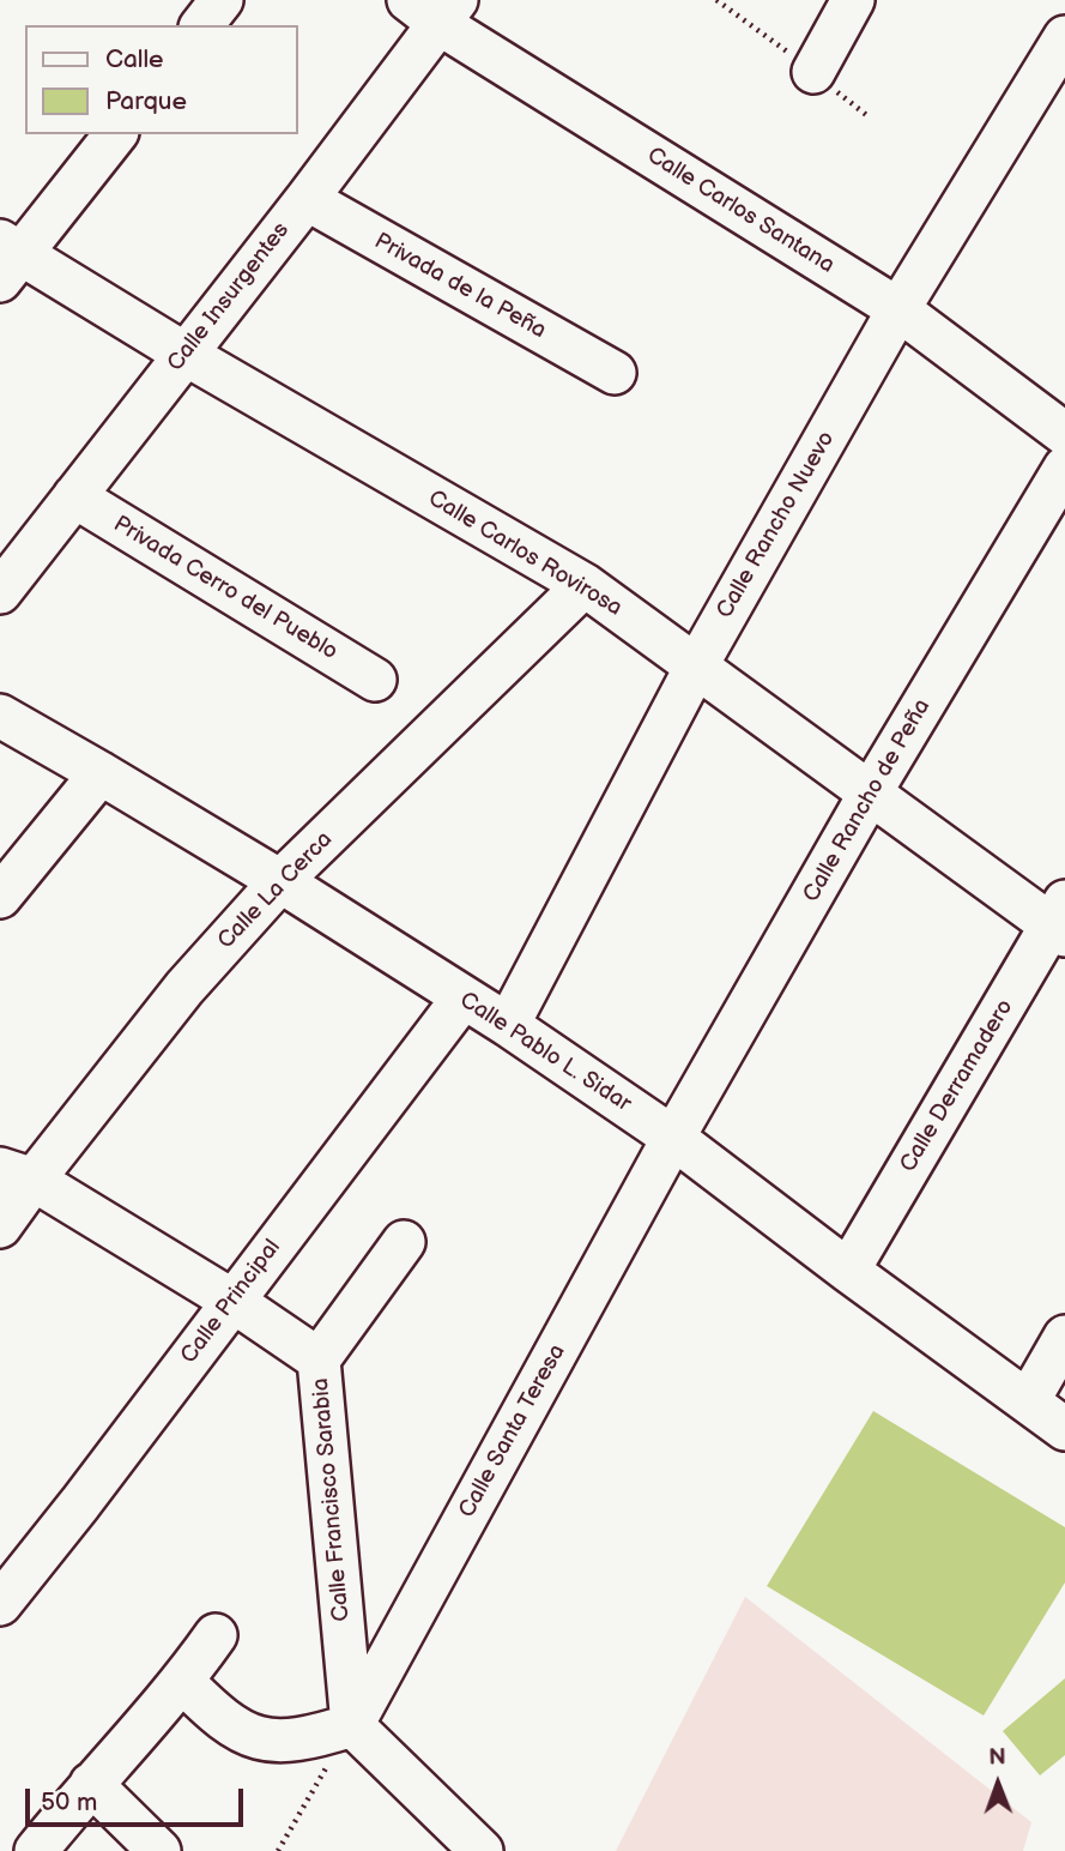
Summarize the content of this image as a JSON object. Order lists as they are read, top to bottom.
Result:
{
  "streets": {
    "street": [
      "Calle Carlos Santana",
      "Privada de la Peña",
      "Calle Insurgentes",
      "Calle Rancho Nuevo",
      "Calle Carlos Rovirosa",
      "Privada Cerro del Pueblo",
      "Calle Rancho de Peña",
      "Calle La Cerca",
      "Calle Pablo L. Sidar",
      "Calle Derramadero",
      "Calle Principal",
      "Calle Santa Teresa",
      "Calle Francisco Sarabia"
    ]
  },
  "crossings": [
    ["Calle Carlos Santana", "Calle Insurgentes"],
    ["Calle Carlos Santana", "Calle Rancho Nuevo"],
    ["Privada de la Peña", "Calle Insurgentes"],
    ["Calle Insurgentes", "Calle Carlos Rovirosa"],
    ["Calle Insurgentes", "Privada Cerro del Pueblo"],
    ["Calle Rancho Nuevo", "Calle Carlos Rovirosa"],
    ["Calle Rancho Nuevo", "Calle Pablo L. Sidar"],
    ["Calle Carlos Rovirosa", "Calle Rancho de Peña"],
    ["Calle Carlos Rovirosa", "Calle La Cerca"],
    ["Calle Carlos Rovirosa", "Calle Derramadero"],
    ["Calle Rancho de Peña", "Calle Pablo L. Sidar"],
    ["Calle Rancho de Peña", "Calle Santa Teresa"],
    ["Calle La Cerca", "Calle Pablo L. Sidar"],
    ["Calle La Cerca", "Calle Francisco Sarabia"],
    ["Calle Pablo L. Sidar", "Calle Derramadero"],
    ["Calle Pablo L. Sidar", "Calle Principal"],
    ["Calle Pablo L. Sidar", "Calle Santa Teresa"],
    ["Calle Principal", "Calle Francisco Sarabia"],
    ["Calle Santa Teresa", "Calle Francisco Sarabia"]
  ],
  "legend": ["Calle", "Parque"],
  "scale_bar": "50 m",
  "north": "top"
}
